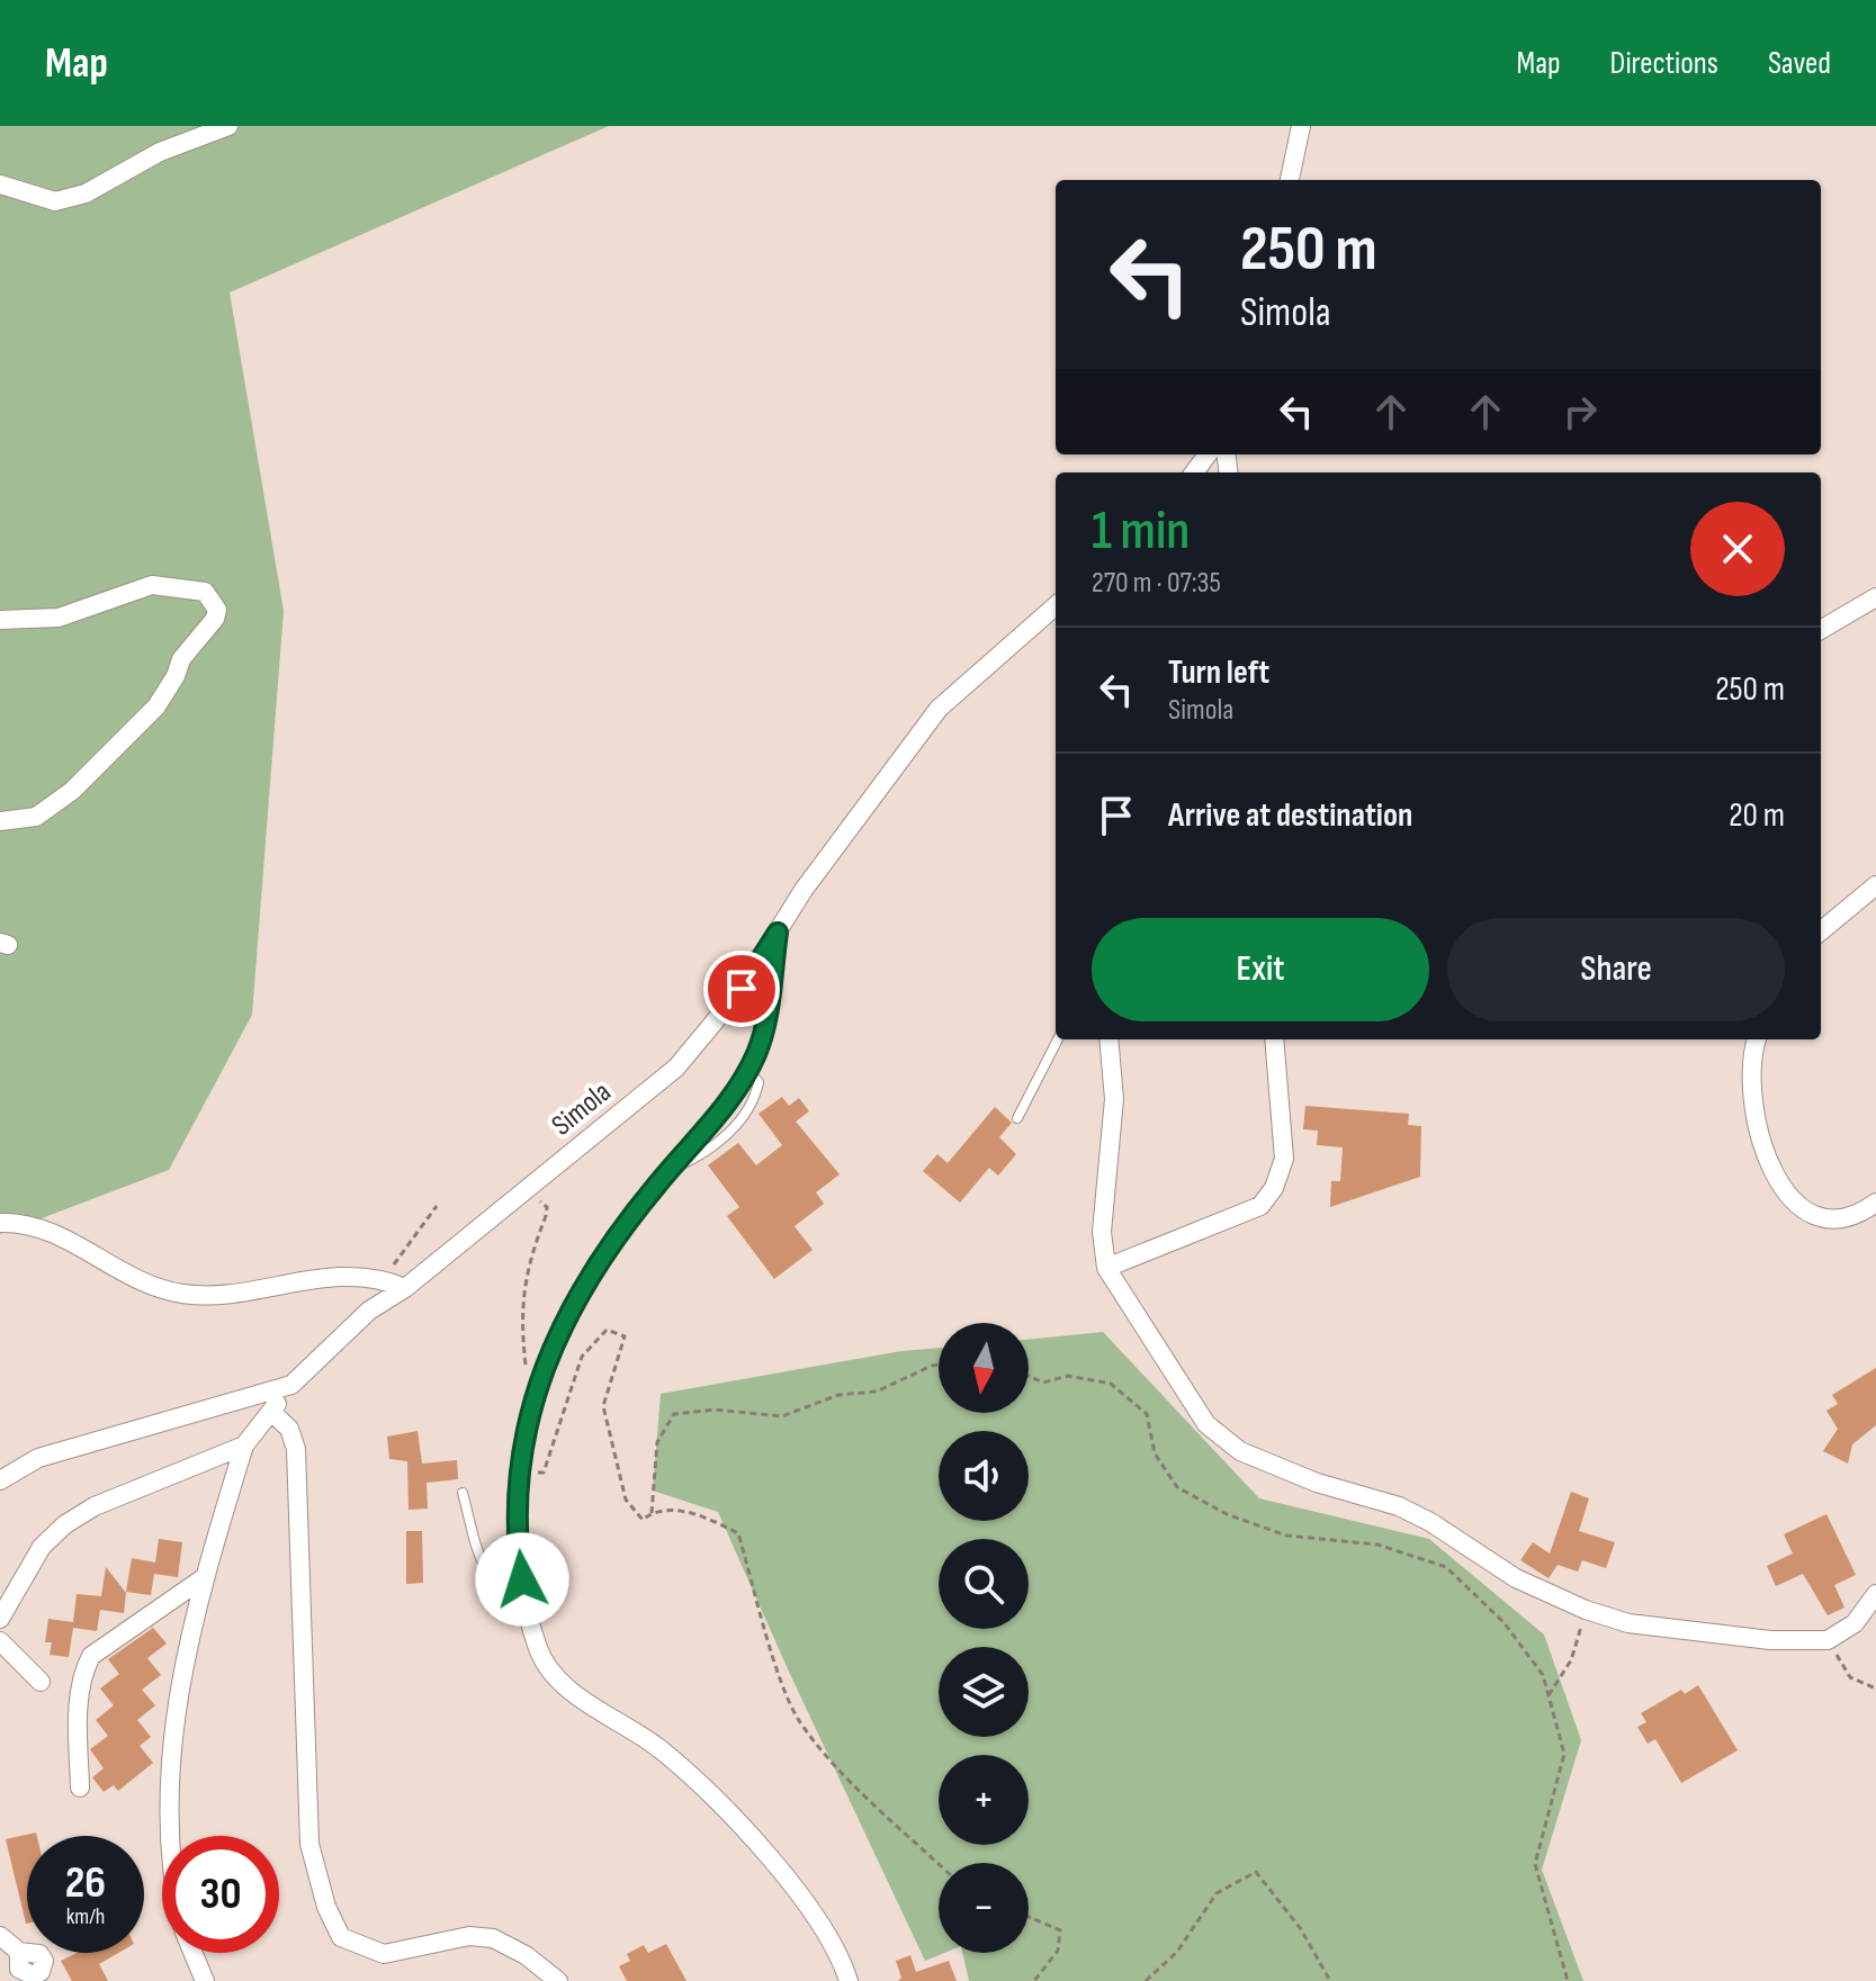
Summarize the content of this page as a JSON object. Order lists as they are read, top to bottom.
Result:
{
  "streets": {
    "street": ["Simola"]
  },
  "north": "bottom",
  "page": {
    "header": "Map",
    "nav": ["Map", "Directions", "Saved"],
    "turn": ["250 m", "Simola"],
    "heading": ["1 min", "270 m · 07:35"],
    "list": [
      {
        "name": "Turn left",
        "note": "Simola",
        "value": "250 m"
      },
      {
        "name": "Arrive at destination",
        "value": "20 m"
      }
    ],
    "buttons": ["Exit", "Share"],
    "map_buttons": ["+", "−"],
    "speed": "26 km/h",
    "limit": "30"
  }
}
